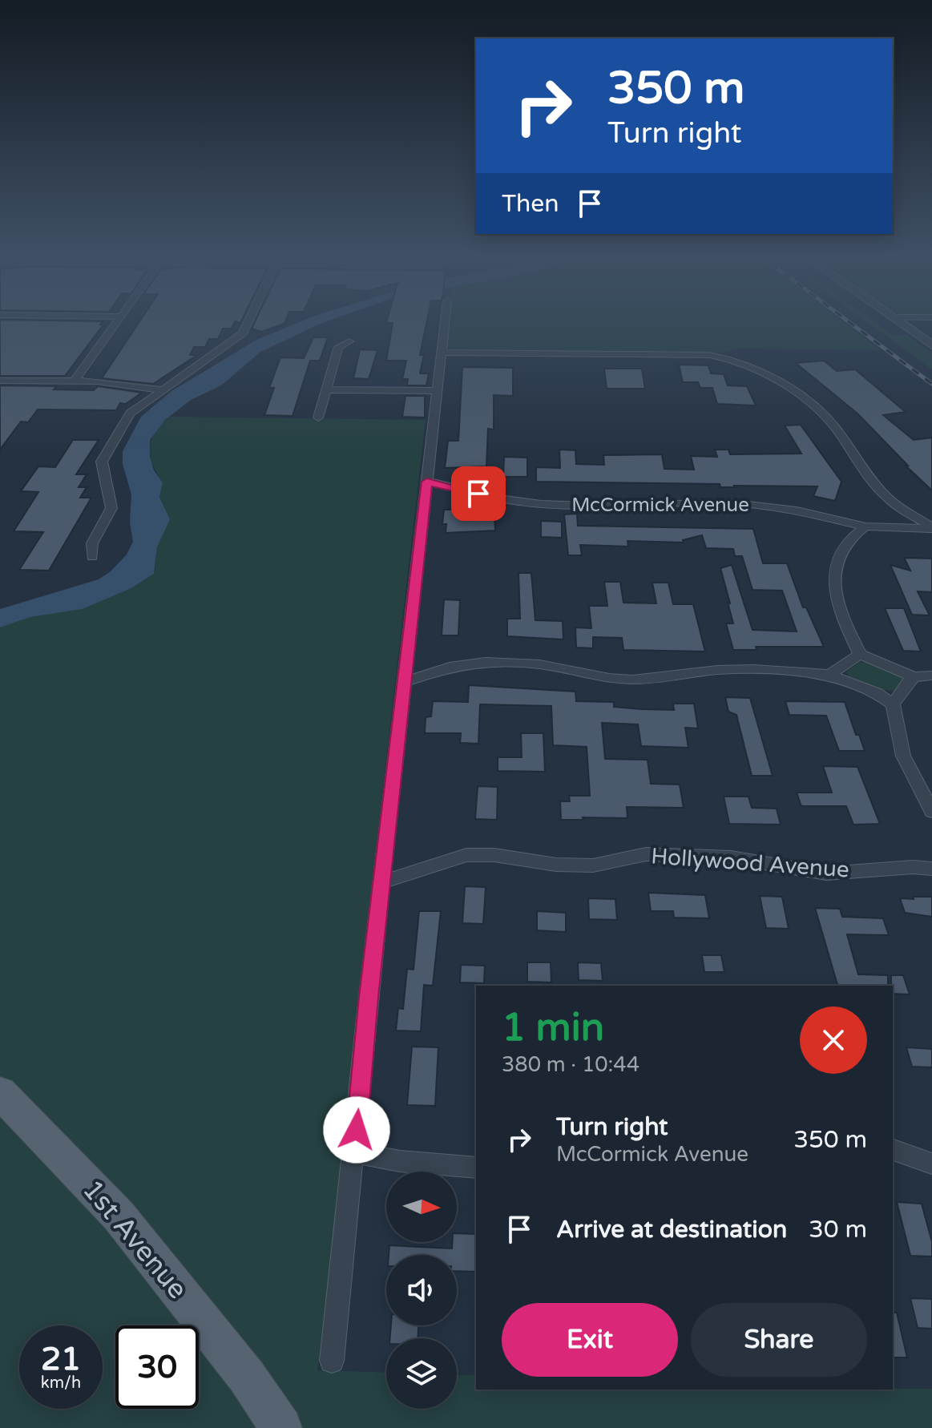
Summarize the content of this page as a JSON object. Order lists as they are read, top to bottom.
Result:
{
  "streets": {
    "main road": ["1st Avenue"],
    "street": ["McCormick Avenue", "Hollywood Avenue"]
  },
  "north": "right",
  "page": {
    "turn": ["350 m", "Turn right"],
    "then": "Then",
    "heading": ["1 min", "380 m · 10:44"],
    "list": [
      {
        "name": "Turn right",
        "note": "McCormick Avenue",
        "value": "350 m"
      },
      {
        "name": "Arrive at destination",
        "value": "30 m"
      }
    ],
    "buttons": ["Exit", "Share"],
    "speed": "21 km/h",
    "limit": "30"
  }
}
